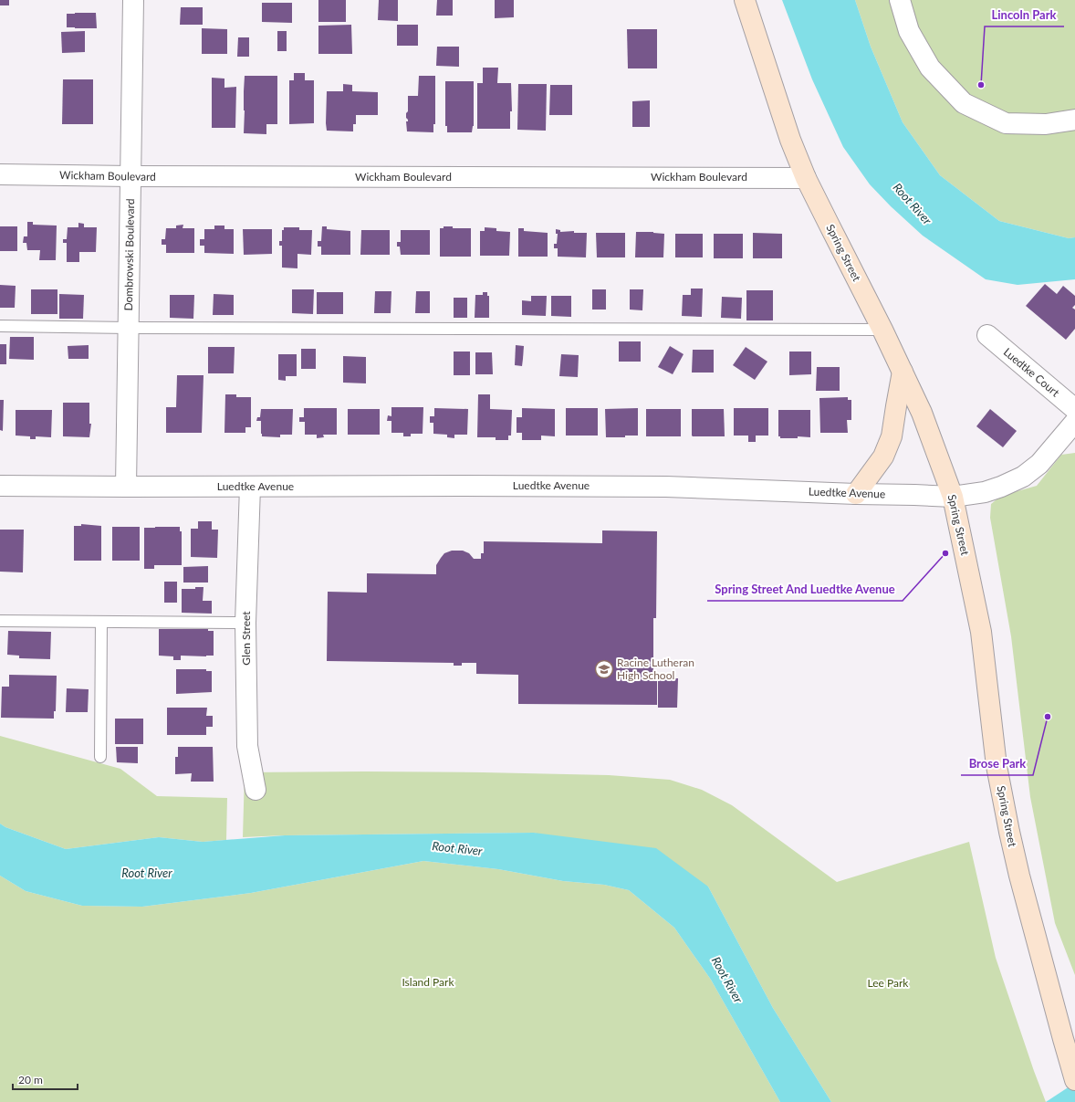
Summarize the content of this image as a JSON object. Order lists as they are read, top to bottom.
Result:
{
  "streets": {
    "main road": ["Spring Street"],
    "street": [
      "Wickham Boulevard",
      "Dombrowski Boulevard",
      "Luedtke Court",
      "Luedtke Avenue",
      "Glen Street"
    ]
  },
  "crossings": [
    ["Wickham Boulevard", "Spring Street"],
    ["Wickham Boulevard", "Dombrowski Boulevard"],
    ["Spring Street", "Luedtke Avenue"],
    ["Dombrowski Boulevard", "Luedtke Avenue"],
    ["Luedtke Avenue", "Glen Street"]
  ],
  "water": ["Root River"],
  "parks": ["Island Park", "Lee Park"],
  "places": {
    "other": ["Lincoln Park", "Spring Street And Luedtke Avenue", "Brose Park"],
    "school or university": ["Racine Lutheran High School"]
  },
  "scale_bar": "20 m"
}
